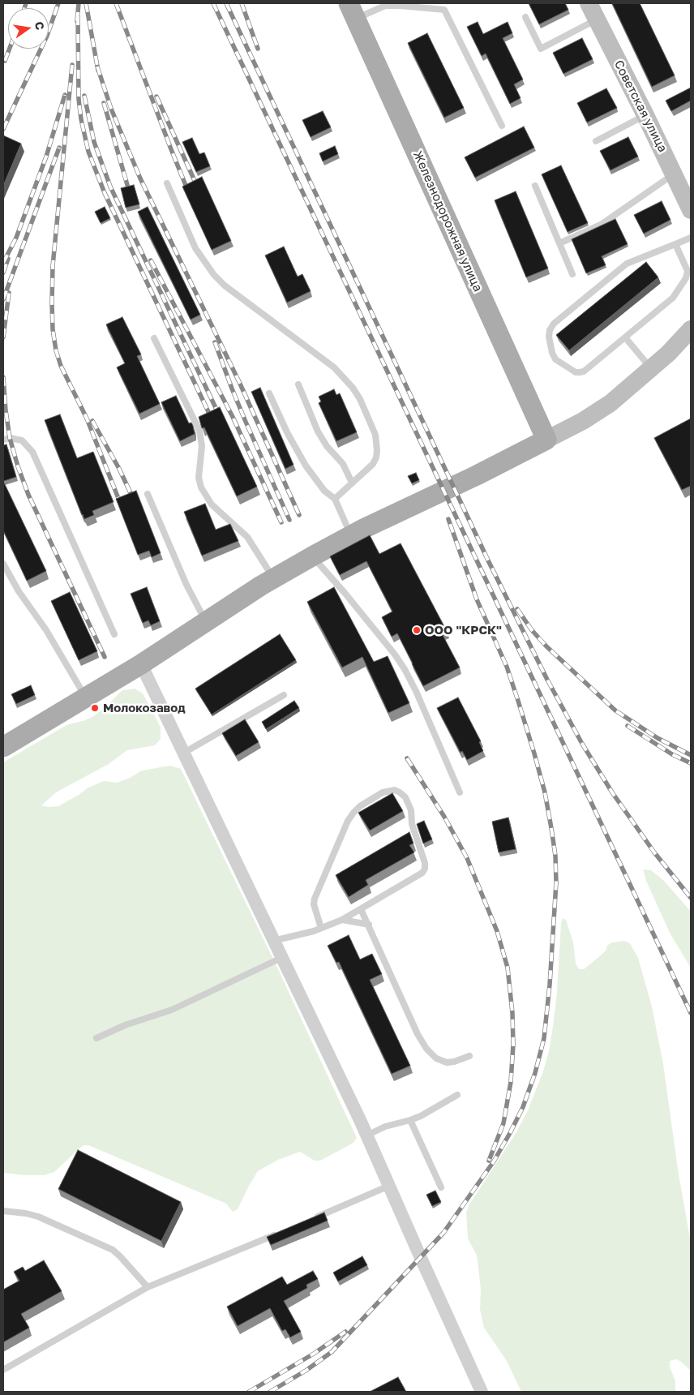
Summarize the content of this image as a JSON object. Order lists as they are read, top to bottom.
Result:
{
  "streets": {
    "main road": ["Железнодорожная улица"],
    "street": ["Советская улица"]
  },
  "places": ["ООО \"КРСК\"", "Молокозавод"],
  "north": "right"
}
